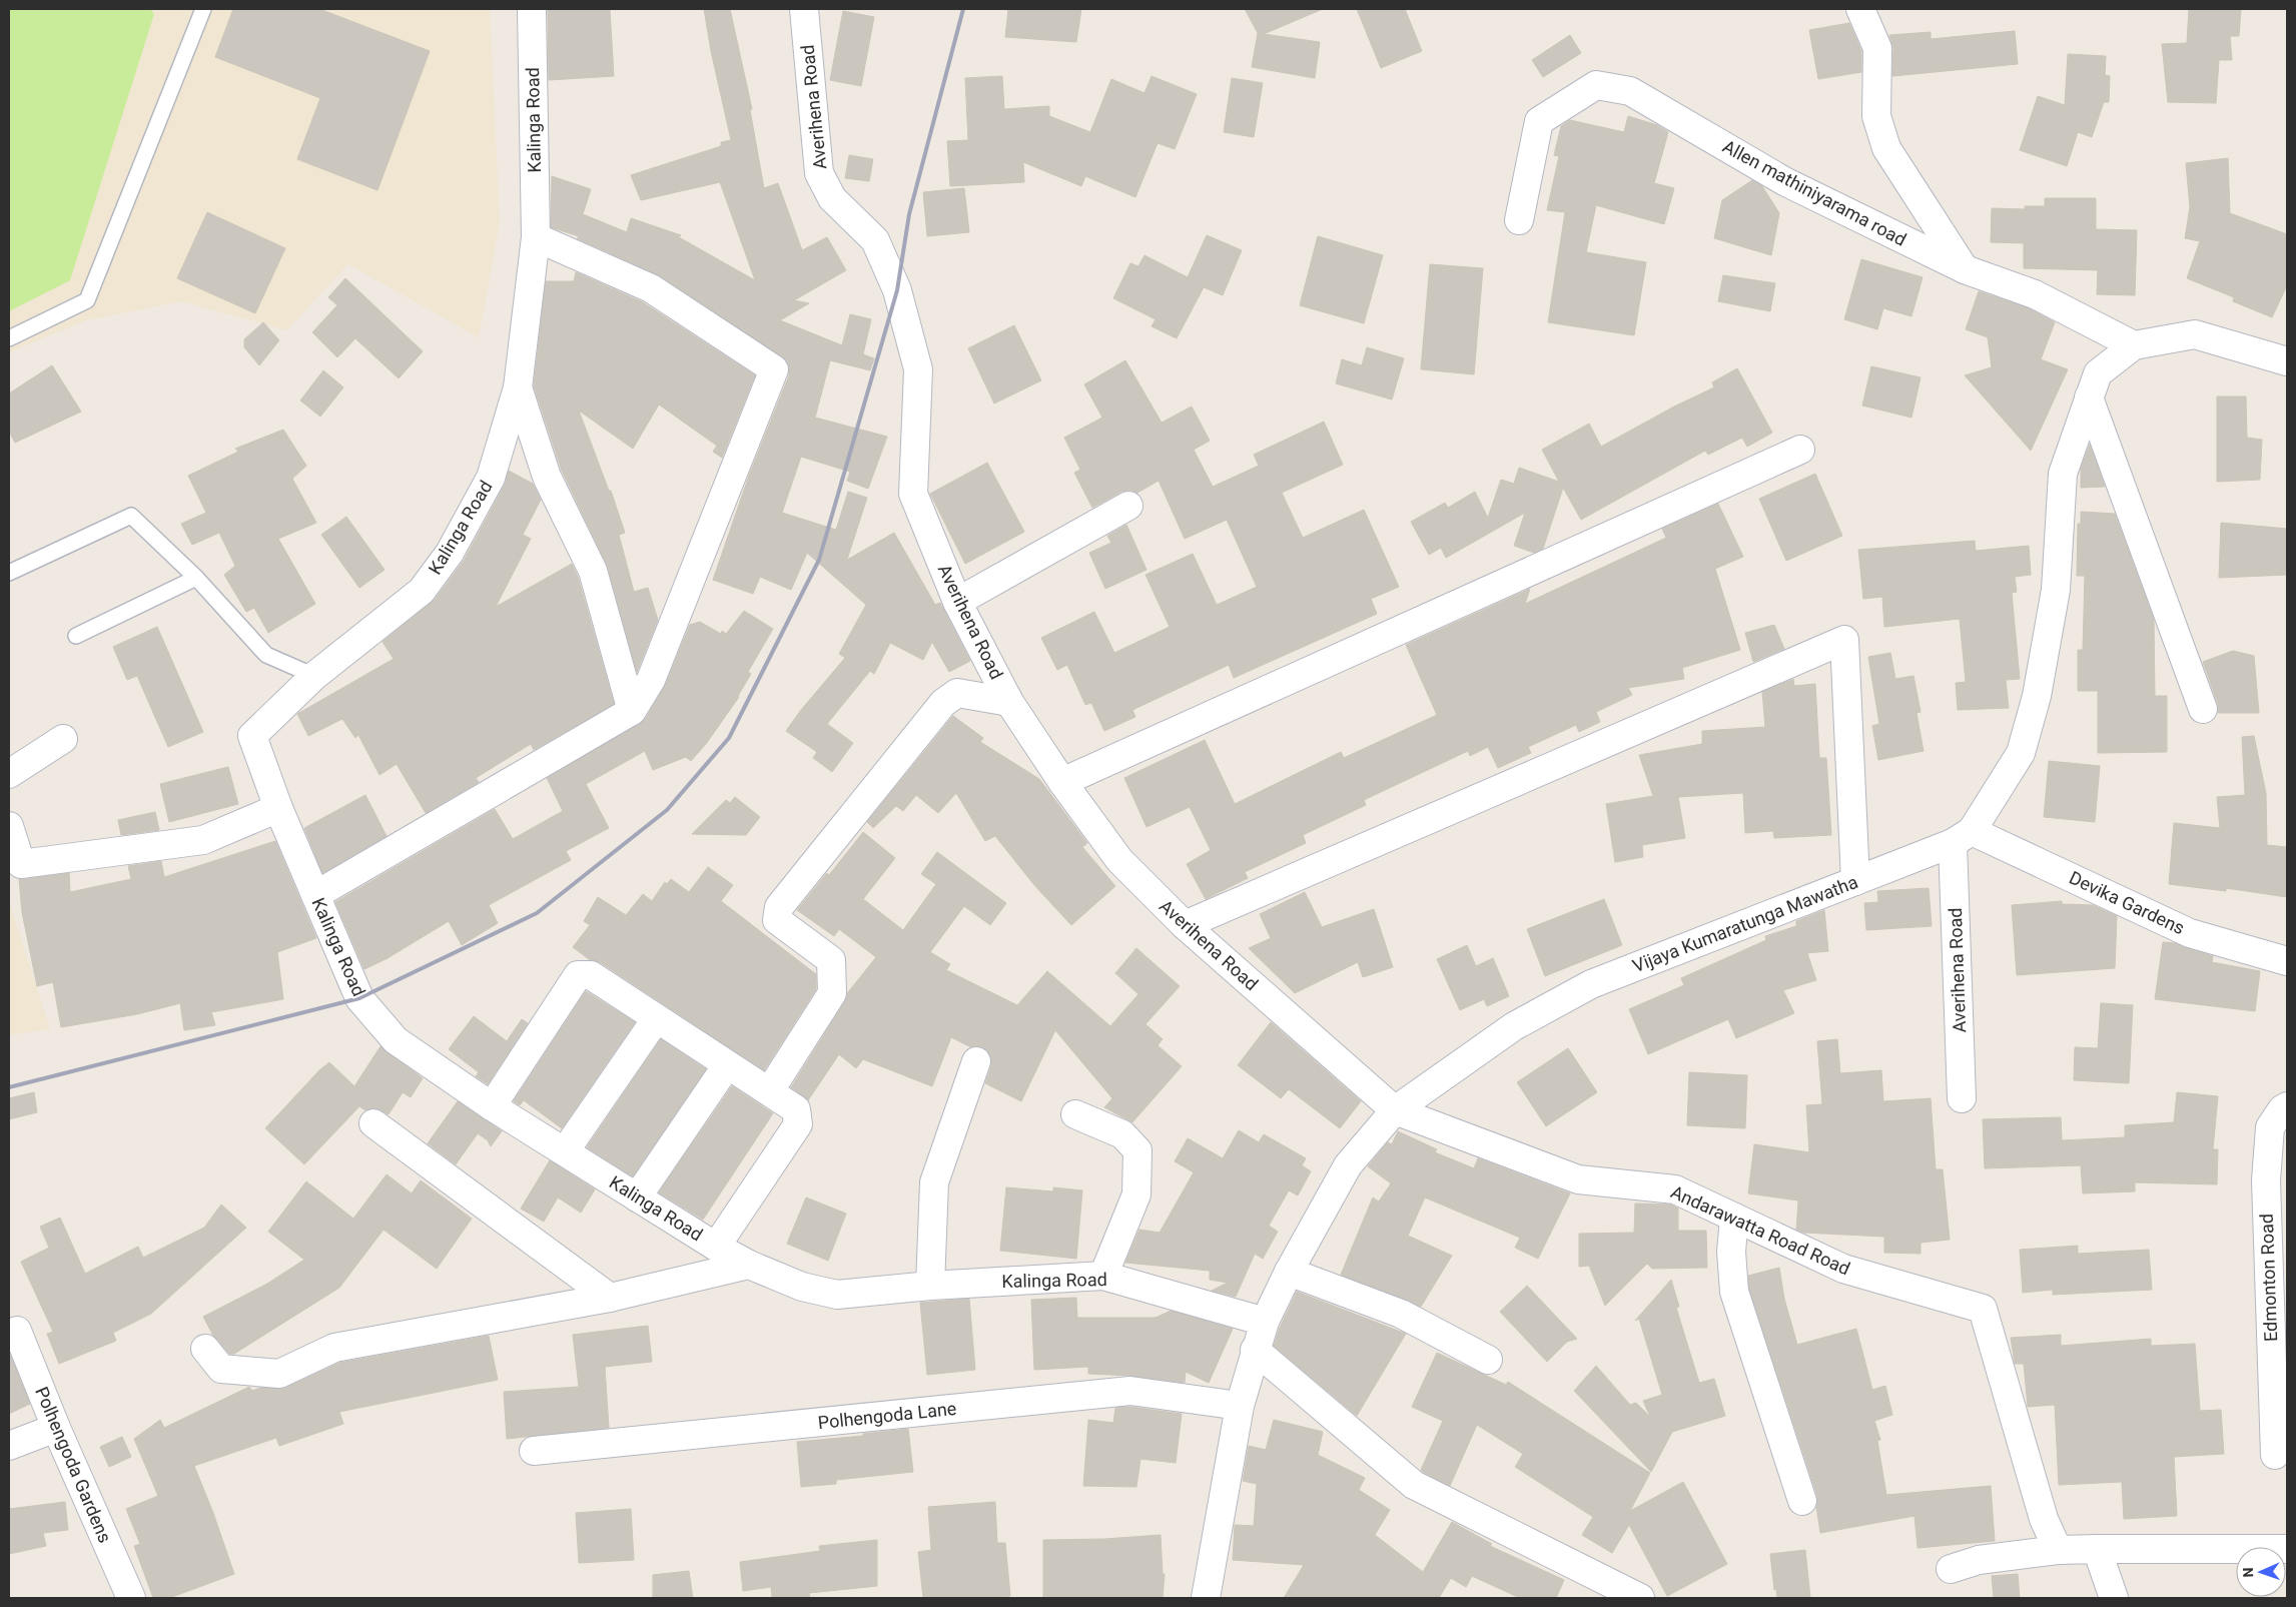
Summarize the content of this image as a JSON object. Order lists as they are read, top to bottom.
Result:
{
  "streets": {
    "street": [
      "Averihena Road",
      "Kalinga Road",
      "Allen mathiniyarama road",
      "Devika Gardens",
      "Vijaya Kumaratunga Mawatha",
      "Andarawatta Road Road",
      "Edmonton Road",
      "Polhengoda Lane",
      "Polhengoda Gardens"
    ]
  },
  "crossings": [
    ["Averihena Road", "Devika Gardens"],
    ["Averihena Road", "Vijaya Kumaratunga Mawatha"],
    ["Averihena Road", "Andarawatta Road Road"],
    ["Kalinga Road", "Vijaya Kumaratunga Mawatha"],
    ["Devika Gardens", "Vijaya Kumaratunga Mawatha"],
    ["Vijaya Kumaratunga Mawatha", "Andarawatta Road Road"],
    ["Vijaya Kumaratunga Mawatha", "Polhengoda Lane"]
  ],
  "north": "left"
}
